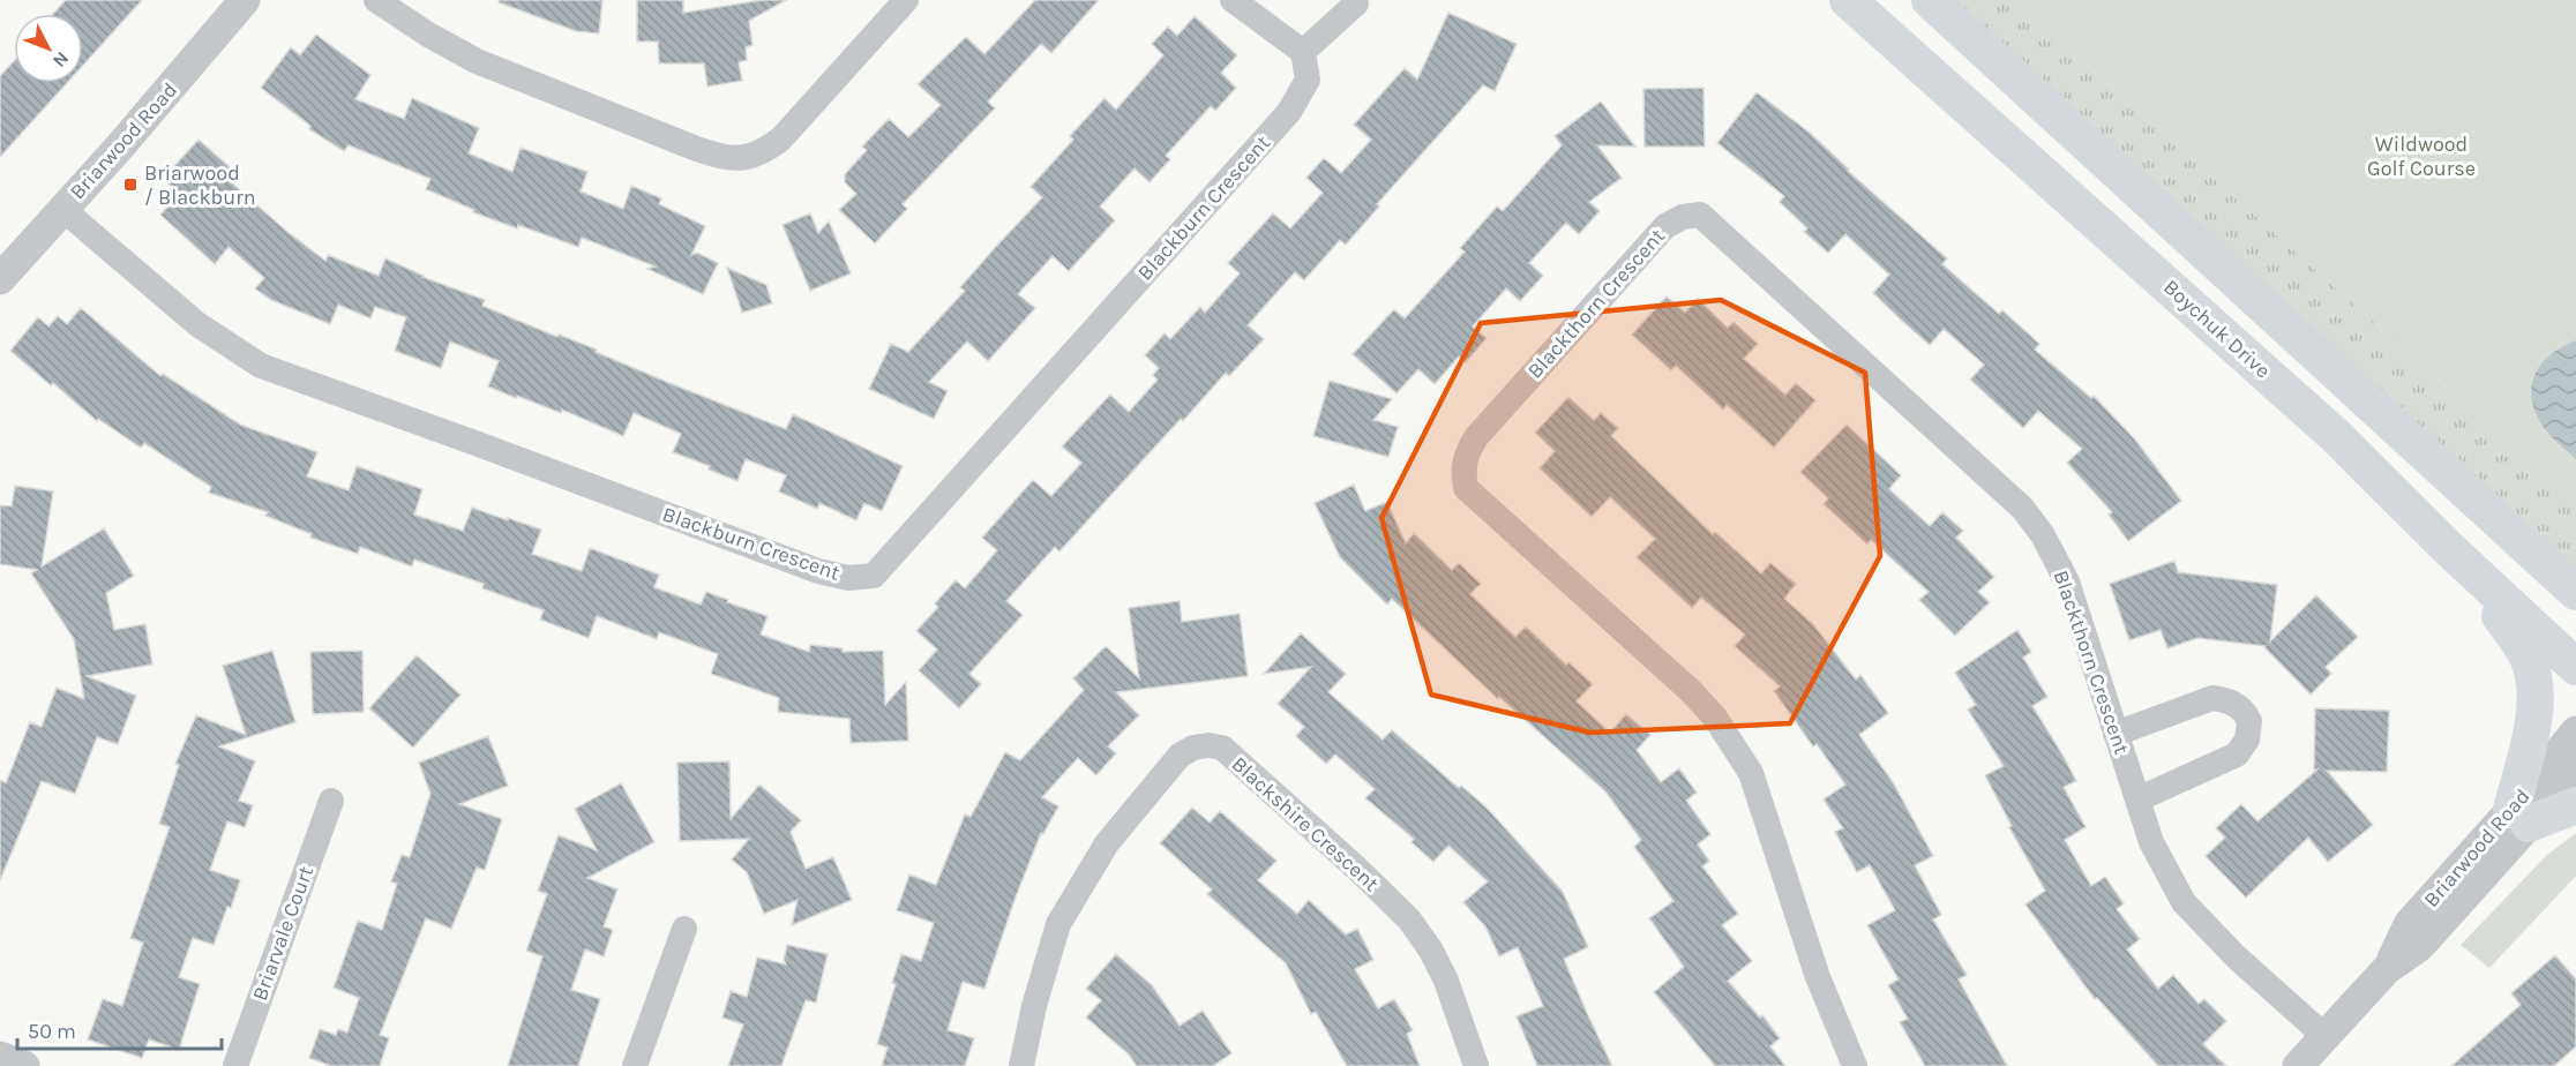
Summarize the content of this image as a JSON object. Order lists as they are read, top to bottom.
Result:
{
  "streets": {
    "main road": ["Boychuk Drive"],
    "street": [
      "Briarwood Road",
      "Blackburn Crescent",
      "Blackthorn Crescent",
      "Blackshire Crescent",
      "Briarvale Court"
    ]
  },
  "crossings": [
    ["Briarwood Road", "Blackburn Crescent"],
    ["Briarwood Road", "Blackthorn Crescent"]
  ],
  "parks": ["Wildwood Golf Course"],
  "places": {
    "transit": ["Briarwood / Blackburn"]
  },
  "scale_bar": "50 m",
  "north": "bottom right"
}
